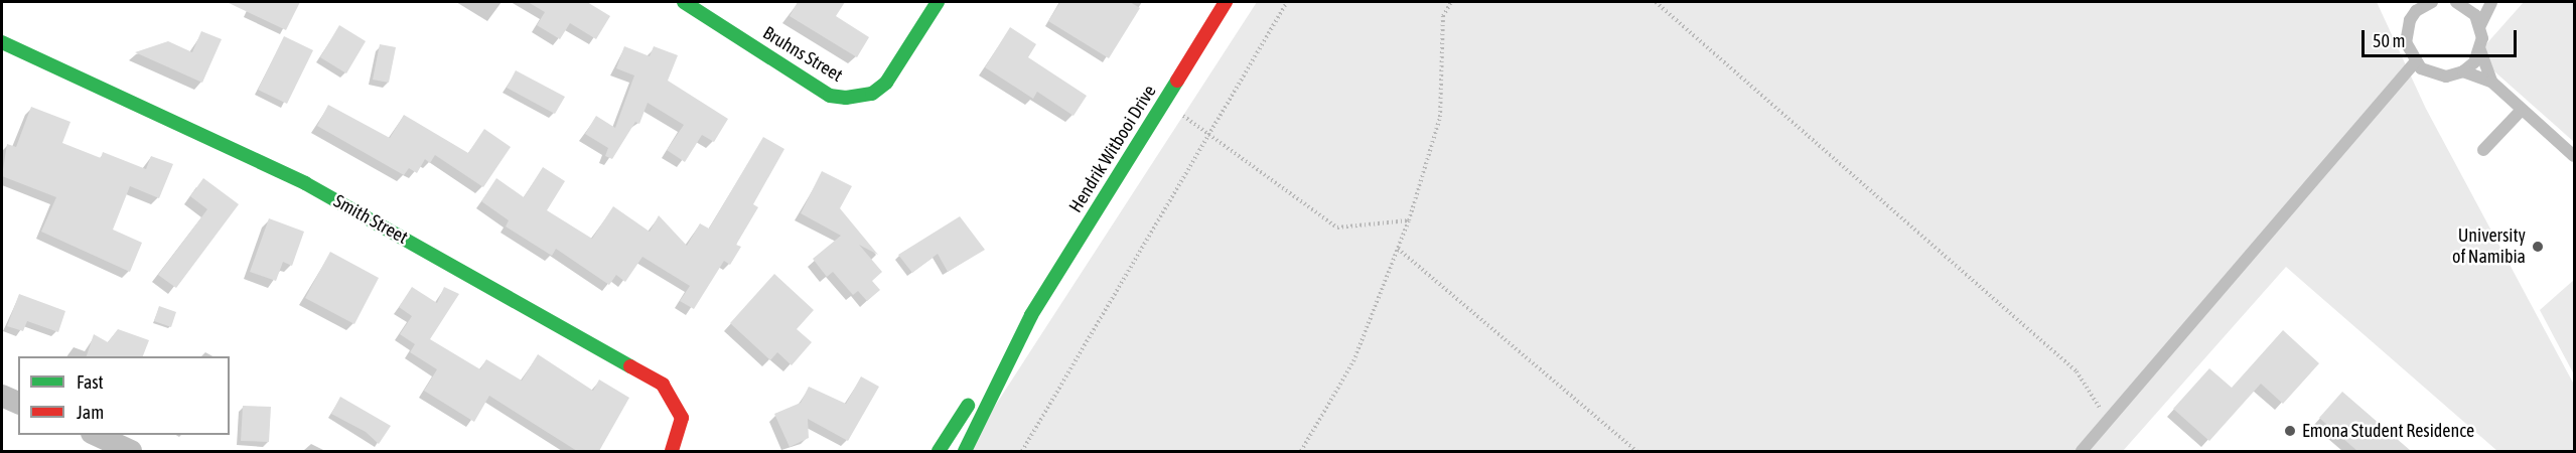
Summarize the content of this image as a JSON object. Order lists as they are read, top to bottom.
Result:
{
  "streets": {
    "street": ["Bruhns Street", "Hendrik Witbooi Drive", "Smith Street"]
  },
  "places": ["University of Namibia", "Emona Student Residence"],
  "legend": ["Fast", "Jam"],
  "scale_bar": "50 m"
}
